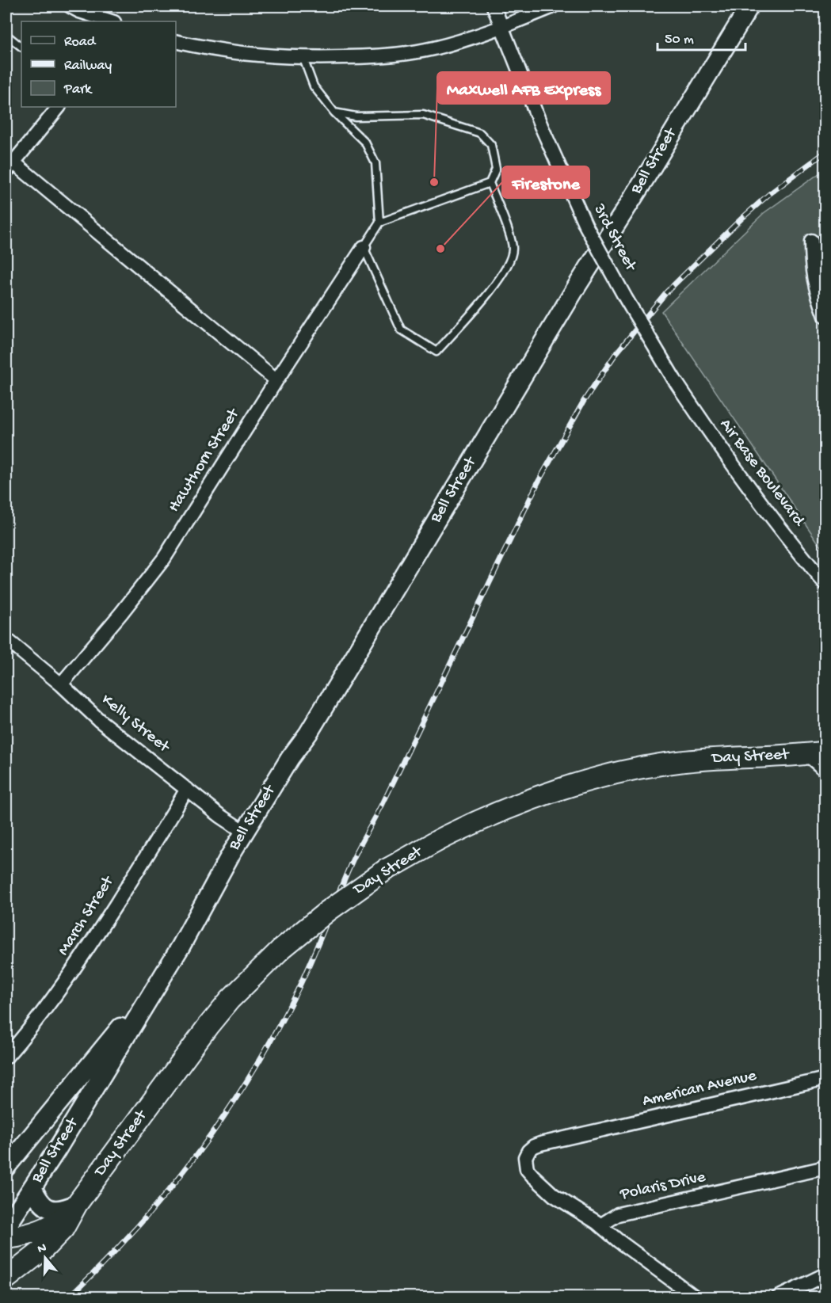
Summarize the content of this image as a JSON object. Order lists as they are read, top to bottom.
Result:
{
  "streets": {
    "main road": ["Bell Street", "Day Street"],
    "street": [
      "3rd Street",
      "Hawthorn Street",
      "Air Base Boulevard",
      "Kelly Street",
      "March Street",
      "American Avenue",
      "Polaris Drive"
    ]
  },
  "crossings": [
    ["Bell Street", "Kelly Street"],
    ["3rd Street", "Air Base Boulevard"],
    ["Hawthorn Street", "Kelly Street"],
    ["Kelly Street", "March Street"],
    ["American Avenue", "Polaris Drive"]
  ],
  "places": ["Maxwell AFB Express", "Firestone"],
  "legend": ["Road", "Railway", "Park"],
  "scale_bar": "50 m",
  "north": "top"
}
